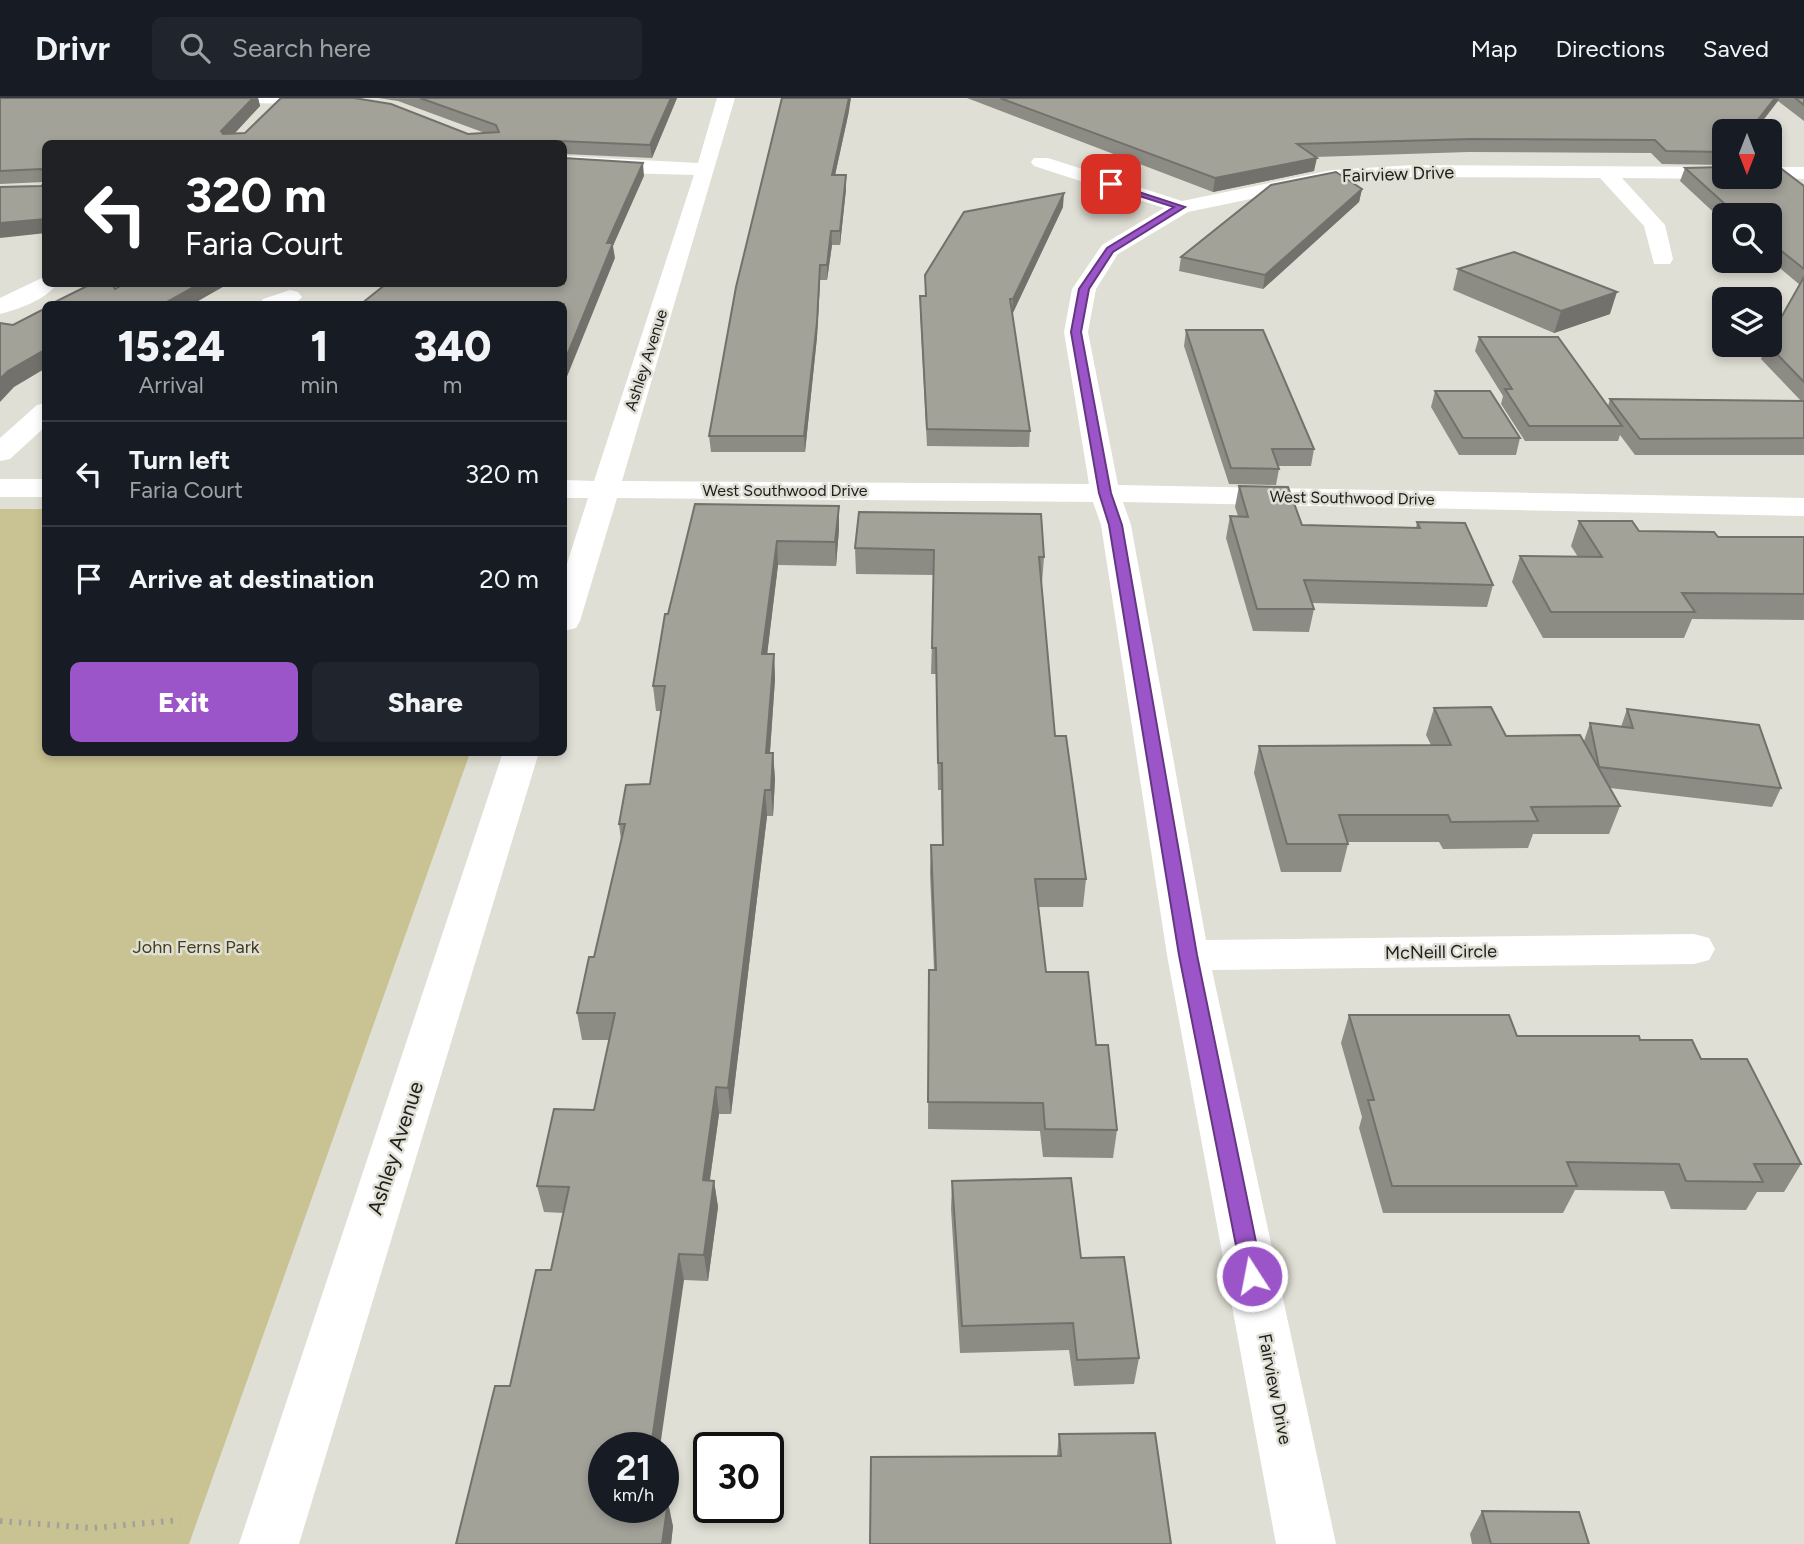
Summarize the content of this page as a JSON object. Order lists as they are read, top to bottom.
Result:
{
  "streets": {
    "street": [
      "Fairview Drive",
      "Ashley Avenue",
      "West Southwood Drive",
      "McNeill Circle"
    ]
  },
  "crossings": [
    ["Fairview Drive", "West Southwood Drive"],
    ["Fairview Drive", "McNeill Circle"],
    ["Ashley Avenue", "West Southwood Drive"]
  ],
  "parks": ["John Ferns Park"],
  "north": "bottom",
  "page": {
    "header": "Drivr",
    "search": "Search here",
    "nav": ["Map", "Directions", "Saved"],
    "turn": ["320 m", "Faria Court"],
    "eta": [
      "15:24",
      "Arrival",
      "1",
      "min",
      "340",
      "m"
    ],
    "list": [
      {
        "name": "Turn left",
        "note": "Faria Court",
        "value": "320 m"
      },
      {
        "name": "Arrive at destination",
        "value": "20 m"
      }
    ],
    "buttons": ["Exit", "Share"],
    "speed": "21 km/h",
    "limit": "30"
  }
}
